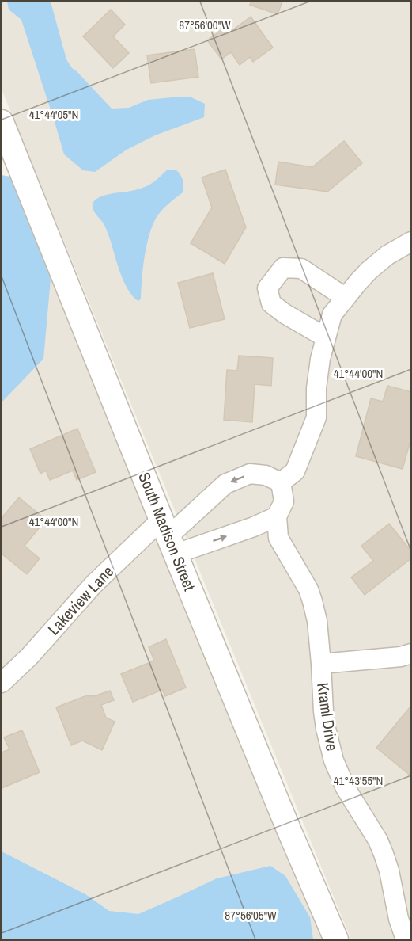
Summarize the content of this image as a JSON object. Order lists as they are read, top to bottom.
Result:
{
  "streets": {
    "street": ["South Madison Street", "Lakeview Lane", "Kraml Drive"]
  },
  "crossings": [
    ["South Madison Street", "Lakeview Lane"]
  ],
  "coordinates": [
    "87°56'00\"W",
    "41°44'05\"N",
    "41°44'00\"N",
    "41°43'55\"N",
    "87°56'05\"W"
  ]
}
